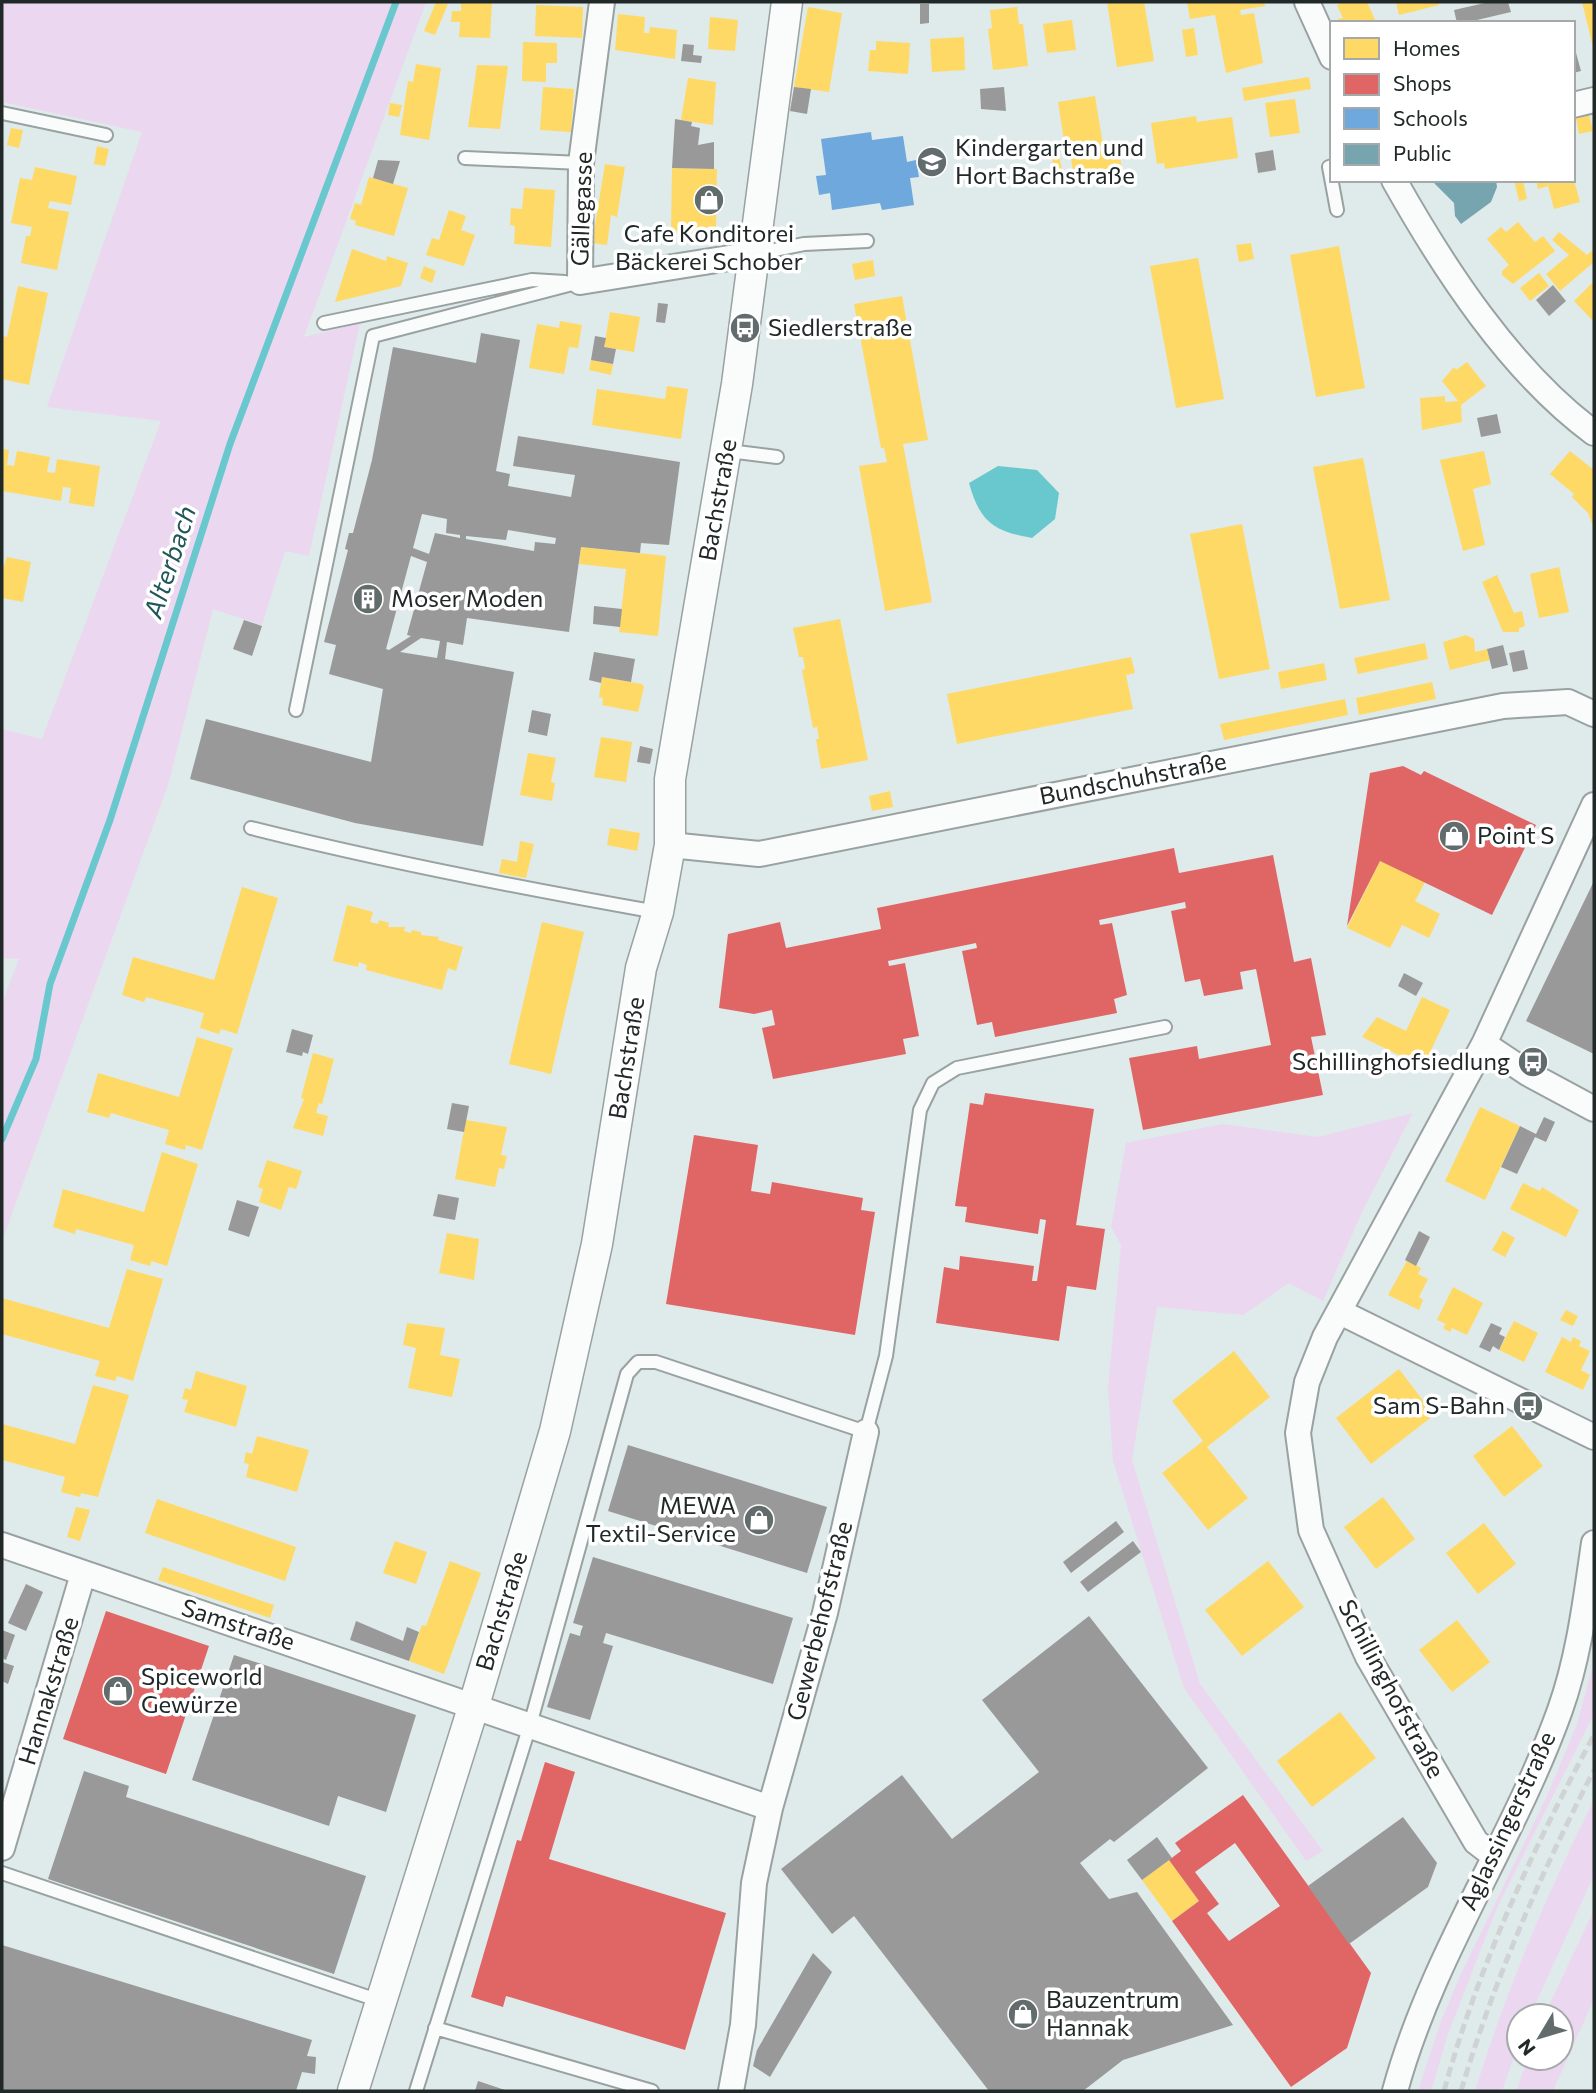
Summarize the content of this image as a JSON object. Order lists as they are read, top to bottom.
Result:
{
  "streets": {
    "street": [
      "Gällegasse",
      "Bachstraße",
      "Bundschuhstraße",
      "Gewerbehofstraße",
      "Samstraße",
      "Schillinghofstraße",
      "Hannakstraße",
      "Aglassingerstraße"
    ]
  },
  "crossings": [
    ["Gällegasse", "Bachstraße"],
    ["Bachstraße", "Bundschuhstraße"],
    ["Bachstraße", "Samstraße"],
    ["Samstraße", "Hannakstraße"],
    ["Schillinghofstraße", "Aglassingerstraße"]
  ],
  "water": ["Alterbach"],
  "places": {
    "school or university": ["Kindergarten und Hort Bachstraße"],
    "shop": [
      "Cafe Konditorei Bäckerei Schober",
      "Point S",
      "MEWA Textil-Service",
      "Spiceworld Gewürze",
      "Bauzentrum Hannak"
    ],
    "bus stop": ["Siedlerstraße", "Schillinghofsiedlung", "Sam S-Bahn"],
    "building": ["Moser Moden"]
  },
  "legend": [
    "Homes",
    "Shops",
    "Schools",
    "Public"
  ],
  "north": "bottom left"
}
